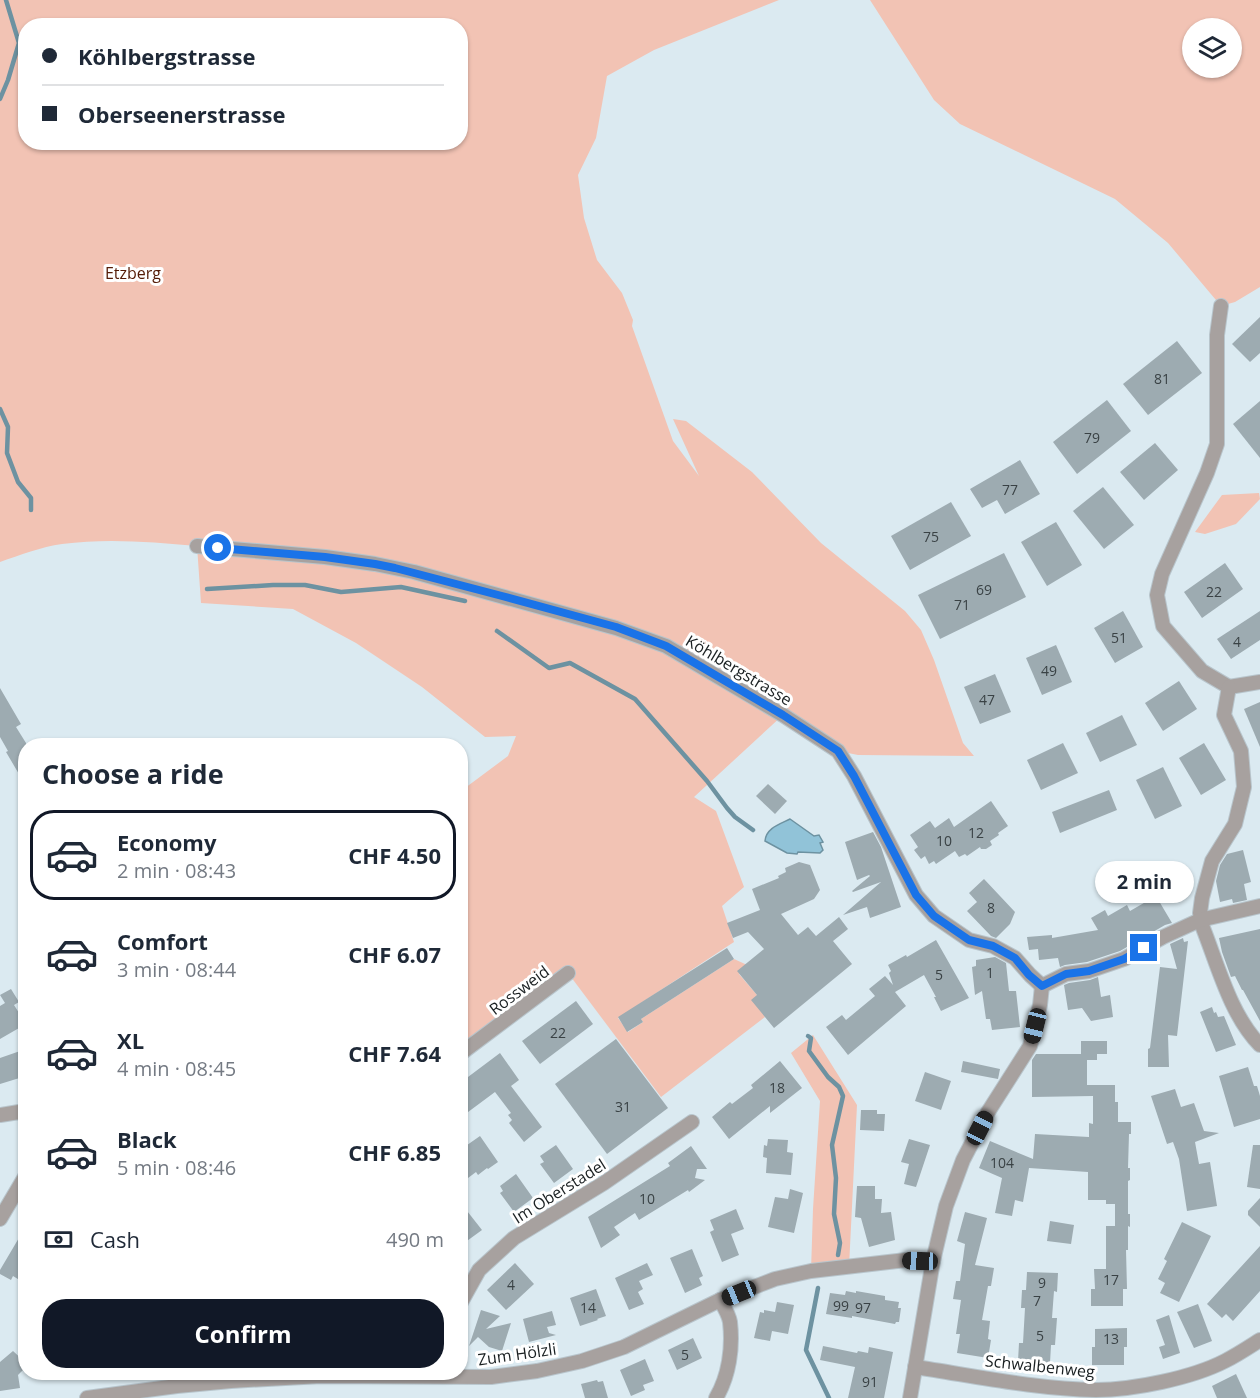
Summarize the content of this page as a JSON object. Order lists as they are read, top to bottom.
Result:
{
  "streets": {
    "street": [
      "Köhlbergstrasse",
      "Rossweid",
      "Im Oberstadel",
      "Zum Hölzli",
      "Schwalbenweg"
    ]
  },
  "parks": ["Etzberg"],
  "house_numbers": [
    "81",
    "79",
    "77",
    "75",
    "69",
    "22",
    "71",
    "51",
    "4",
    "49",
    "47",
    "12",
    "10",
    "8",
    "1",
    "5",
    "22",
    "18",
    "31",
    "104",
    "10",
    "17",
    "9",
    "4",
    "7",
    "99",
    "14",
    "97",
    "5",
    "13",
    "5",
    "91"
  ],
  "page": {
    "banner": ["Köhlbergstrasse", "Oberseenerstrasse"],
    "heading": "Choose a ride",
    "list": [
      {
        "name": "Economy",
        "note": "2 min · 08:43",
        "value": "CHF 4.50"
      },
      {
        "name": "Comfort",
        "note": "3 min · 08:44",
        "value": "CHF 6.07"
      },
      {
        "name": "XL",
        "note": "4 min · 08:45",
        "value": "CHF 7.64"
      },
      {
        "name": "Black",
        "note": "5 min · 08:46",
        "value": "CHF 6.85"
      }
    ],
    "bubble": "2 min",
    "pay": ["Cash", "490 m"],
    "buttons": "Confirm"
  }
}
